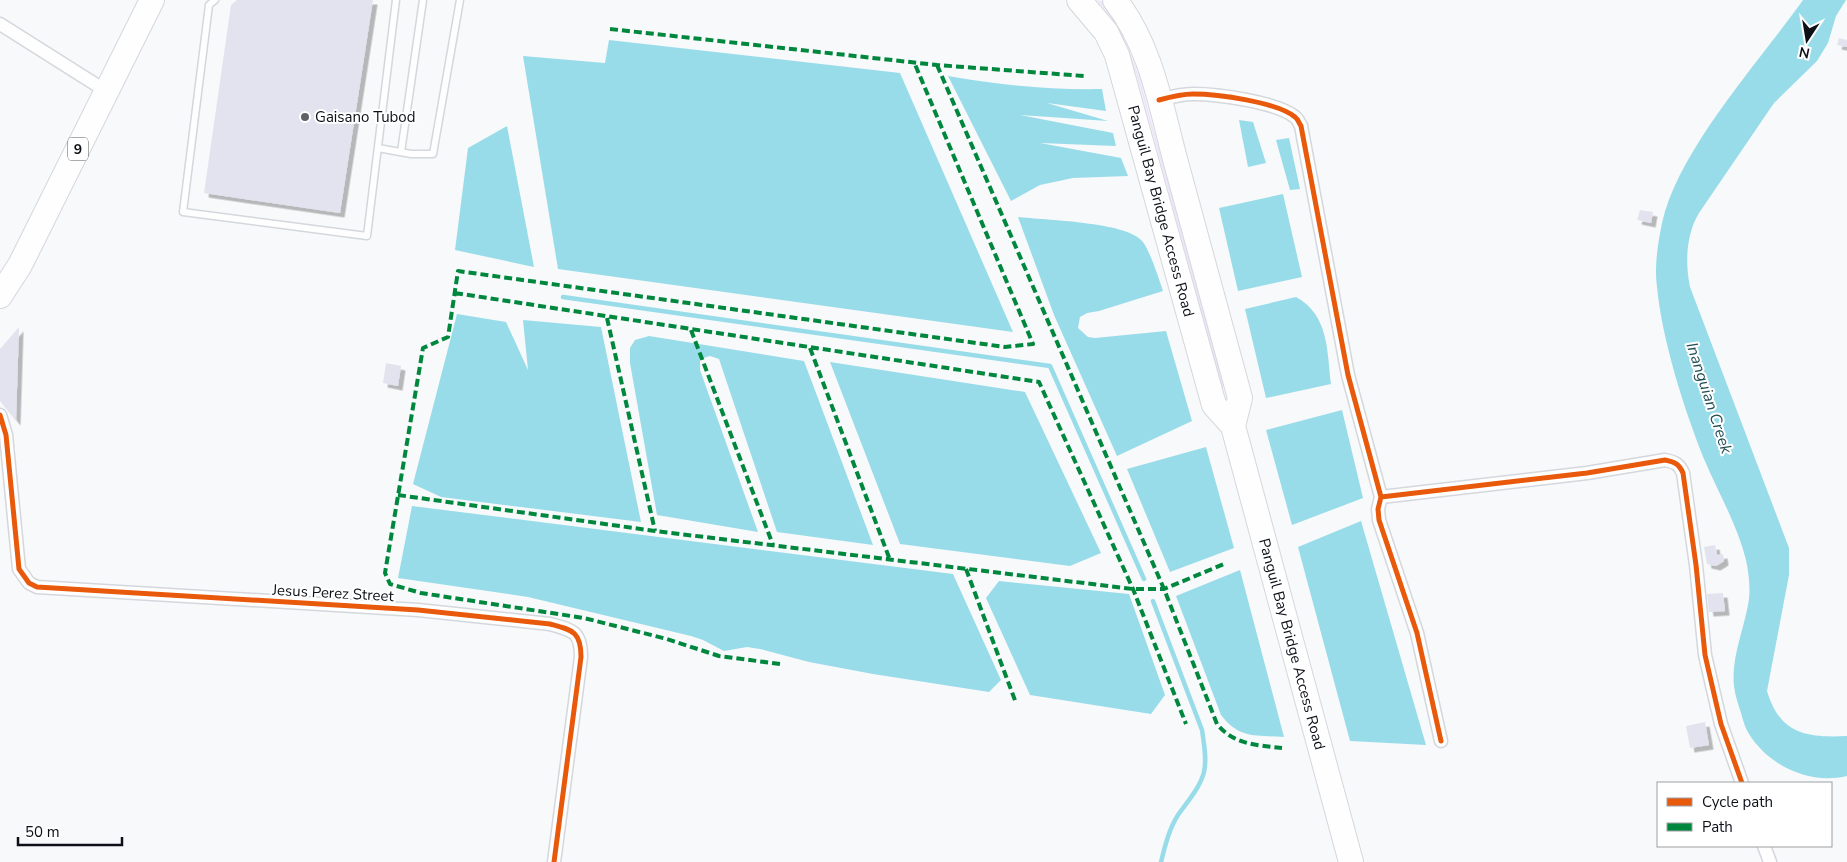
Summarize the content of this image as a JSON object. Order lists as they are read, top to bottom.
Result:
{
  "streets": {
    "highway": ["9", "Panguil Bay Bridge Access Road"],
    "street": ["Jesus Perez Street"]
  },
  "water": ["Inanguian Creek"],
  "places": ["Gaisano Tubod"],
  "legend": ["Cycle path", "Path"],
  "scale_bar": "50 m",
  "north": "bottom"
}
